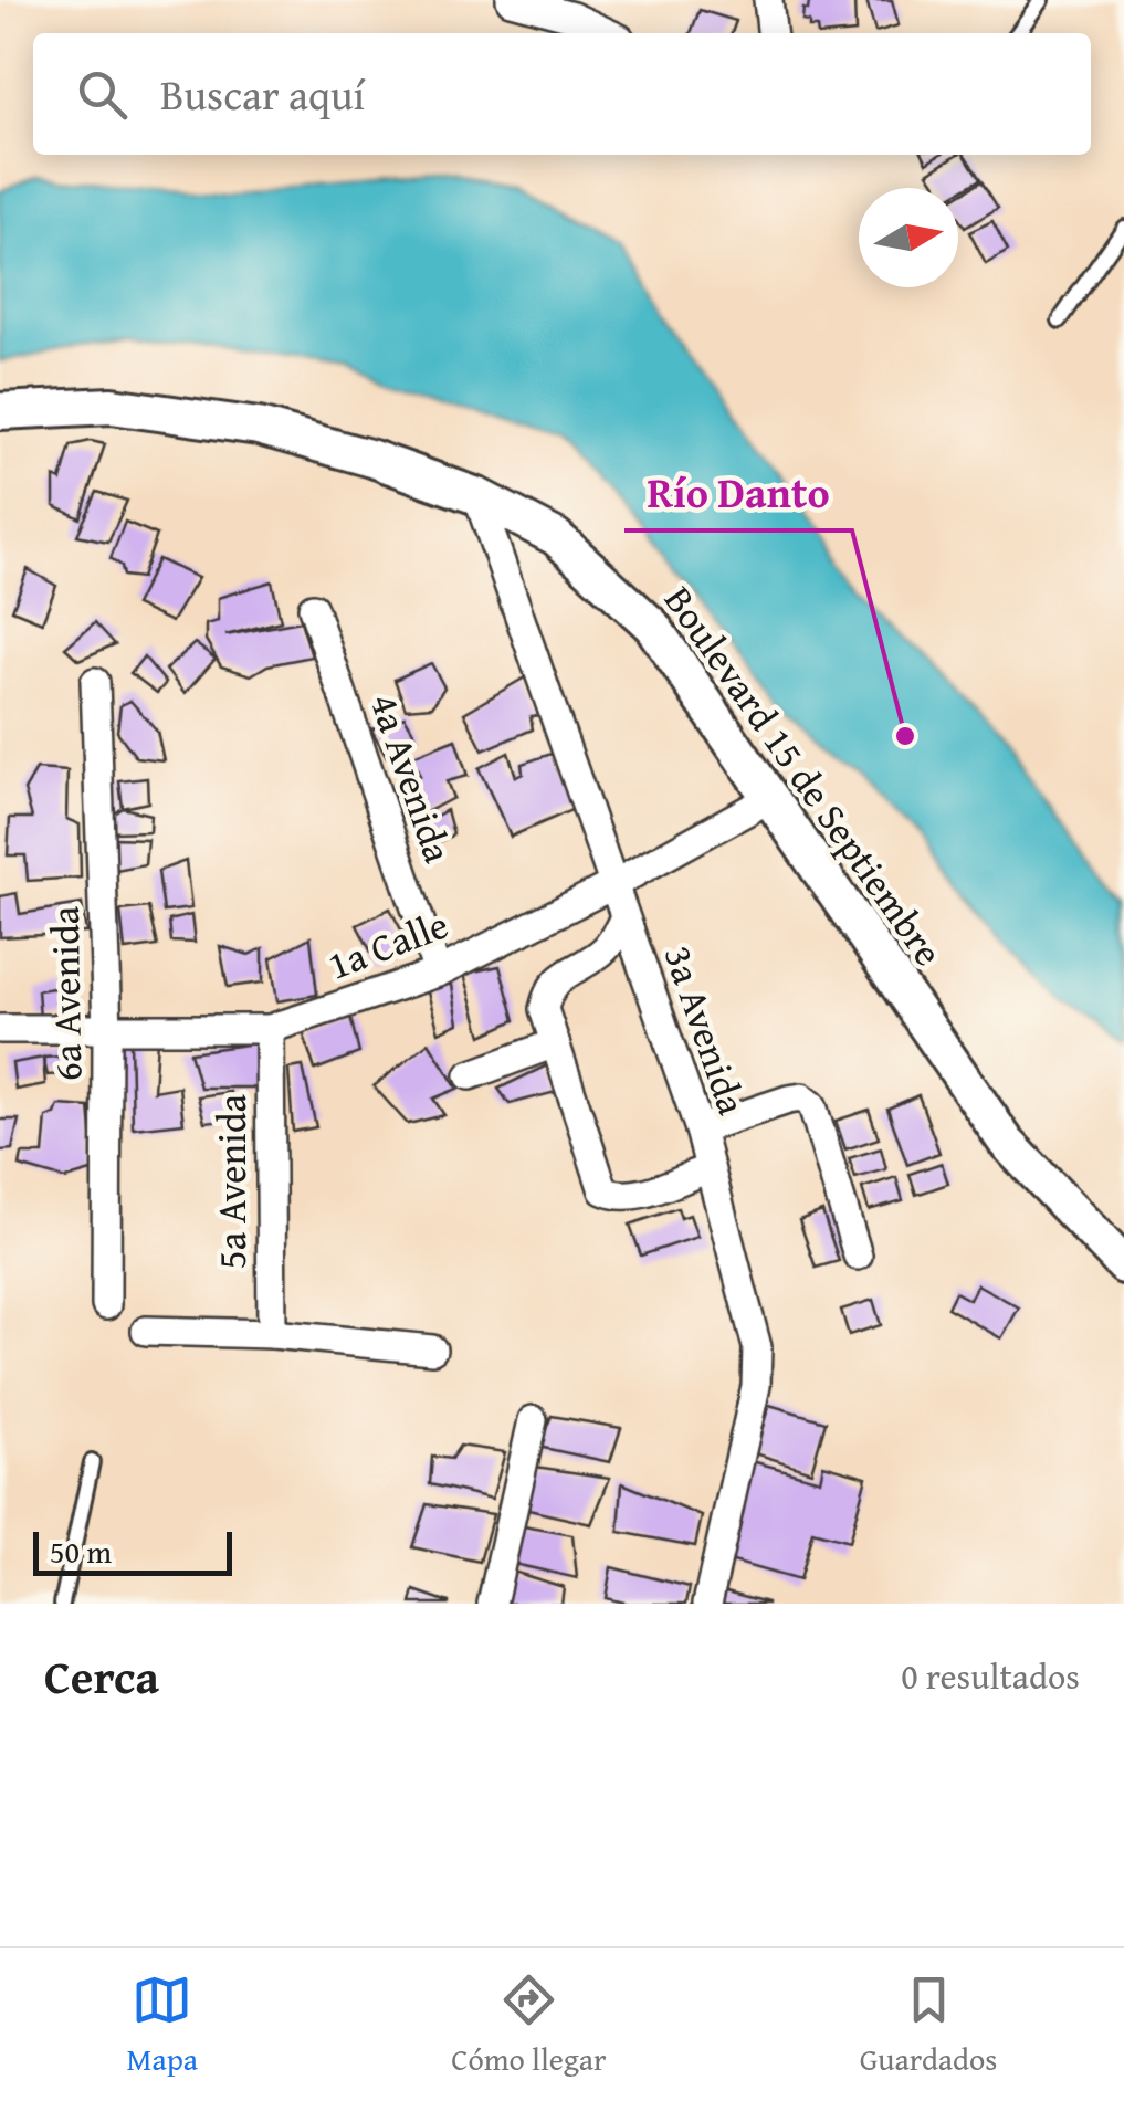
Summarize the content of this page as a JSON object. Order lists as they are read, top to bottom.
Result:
{
  "streets": {
    "street": [
      "Boulevard 15 de Septiembre",
      "4a Avenida",
      "1a Calle",
      "6a Avenida",
      "3a Avenida",
      "5a Avenida"
    ]
  },
  "crossings": [
    ["Boulevard 15 de Septiembre", "1a Calle"],
    ["Boulevard 15 de Septiembre", "3a Avenida"],
    ["4a Avenida", "1a Calle"],
    ["1a Calle", "6a Avenida"],
    ["1a Calle", "3a Avenida"],
    ["1a Calle", "5a Avenida"]
  ],
  "places": ["Río Danto"],
  "scale_bar": "50 m",
  "north": "right",
  "page": {
    "search": "Buscar aquí",
    "scale": "50 m",
    "heading": ["Cerca", "0 resultados"],
    "nav": ["Mapa", "Cómo llegar", "Guardados"]
  }
}
